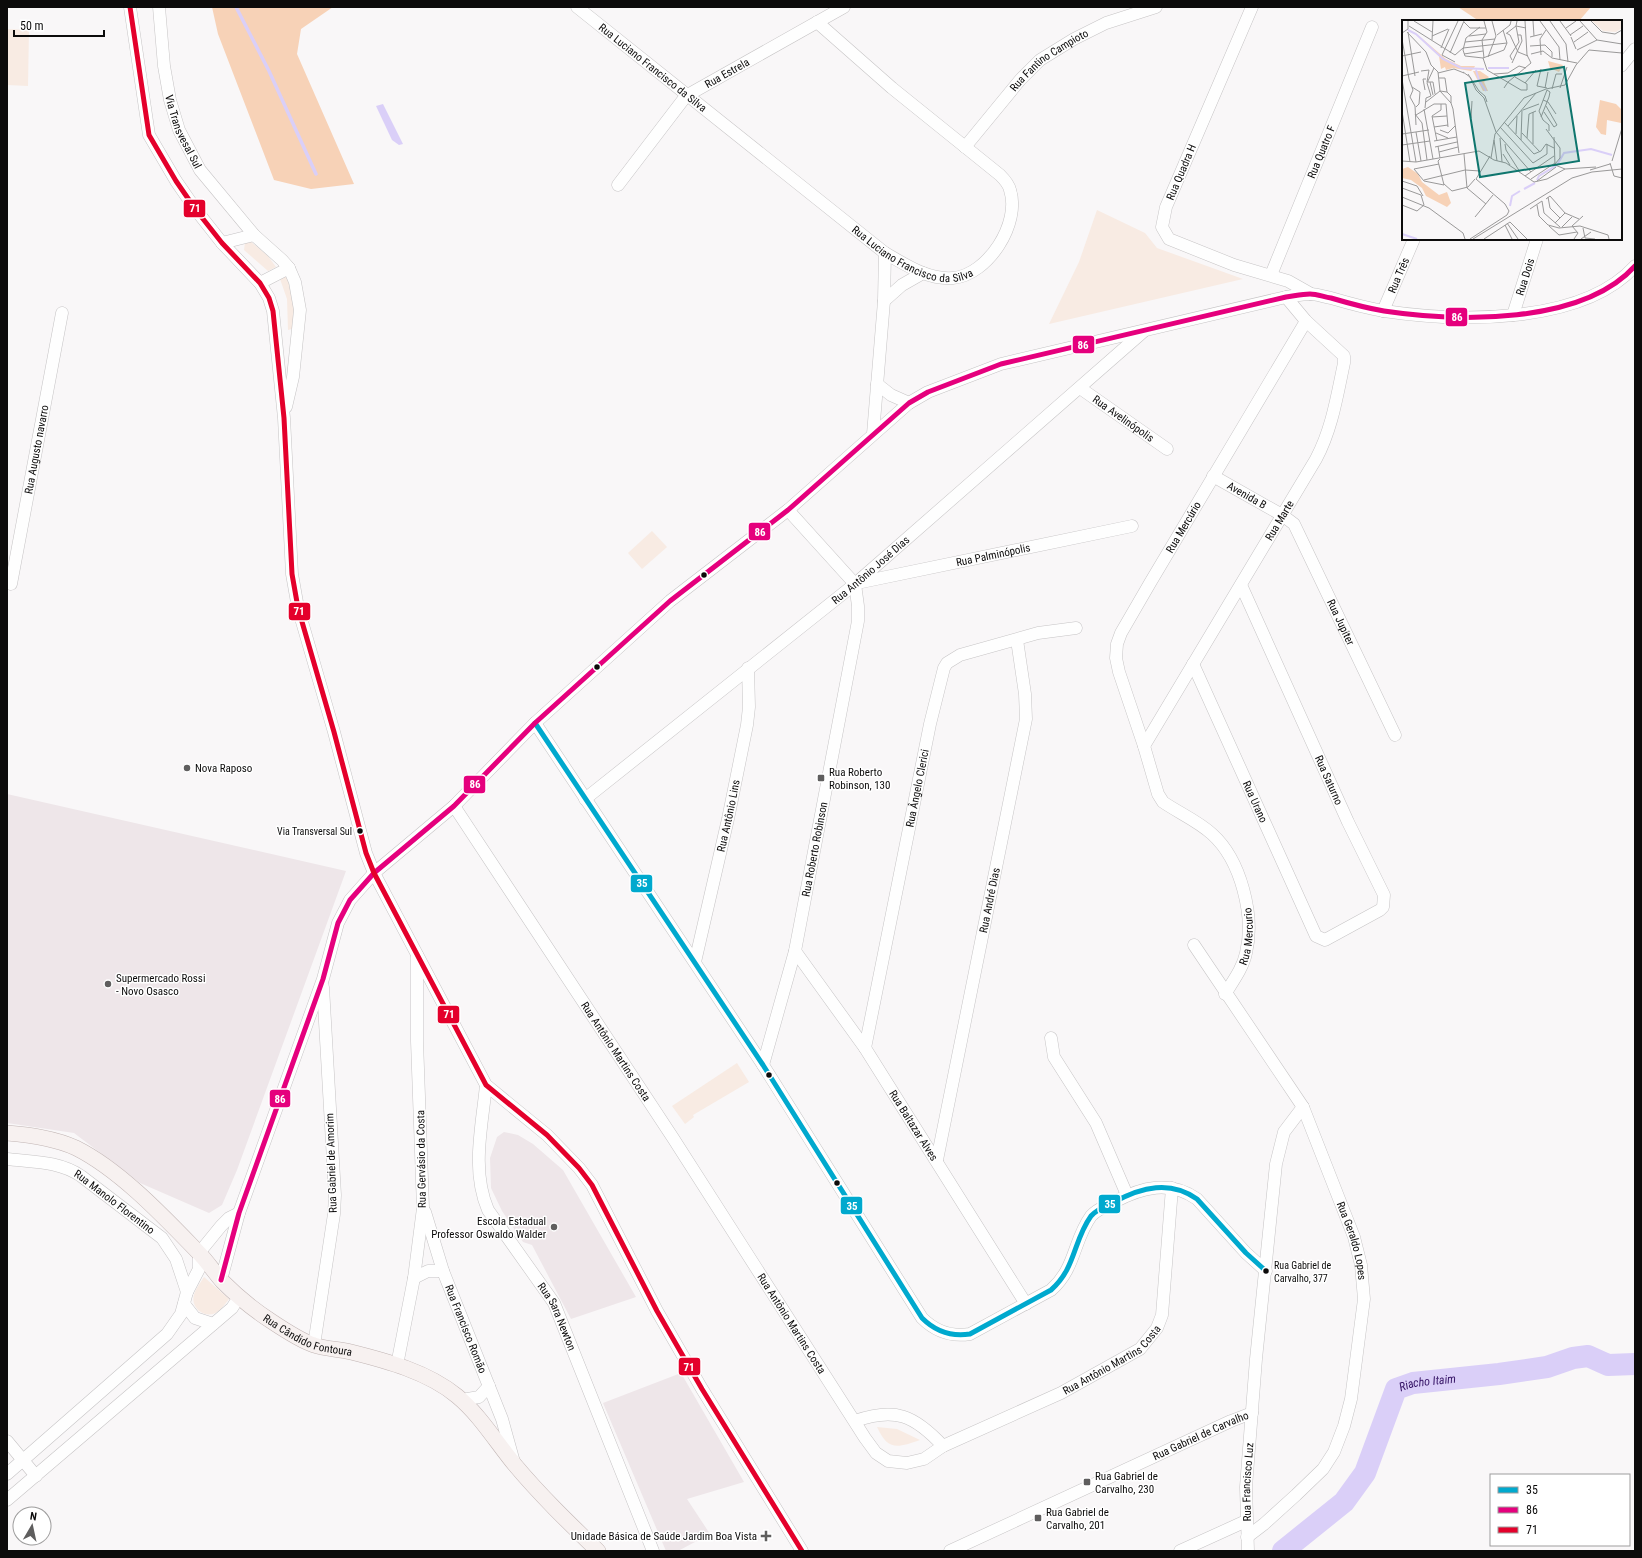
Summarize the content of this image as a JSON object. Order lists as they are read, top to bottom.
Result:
{
  "streets": {
    "main road": ["Rua Cândido Fontoura"],
    "street": [
      "Rua Fantino Campioto",
      "Rua Luciano Francisco da Silva",
      "Rua Estrela",
      "Via Transvesal Sul",
      "Rua Quatro F",
      "Rua Quadra H",
      "Rua Três",
      "Rua Dois",
      "Rua Avelinópolis",
      "Rua Augusto navarro",
      "Avenida B",
      "Rua Marte",
      "Rua Mercúrio",
      "Rua Palminópolis",
      "Rua Antônio José Dias",
      "Rua Jupiter",
      "Rua Saturno",
      "Rua Ângelo Clerici",
      "Rua Urano",
      "Rua Antônio Lins",
      "Rua Roberto Robinson",
      "Rua André Dias",
      "Rua Mercurio",
      "Rua Antônio Martins Costa",
      "Rua Baltazar Alves",
      "Rua Gervásio da Costa",
      "Rua Gabriel de Amorim",
      "Rua Manolo Florentino",
      "Rua Geraldo Lopes",
      "Rua Sara Newton",
      "Rua Francisco Romão",
      "Rua Gabriel de Carvalho",
      "Rua Francisco Luz"
    ]
  },
  "crossings": [
    ["Rua Fantino Campioto", "Rua Luciano Francisco da Silva"],
    ["Rua Luciano Francisco da Silva", "Rua Estrela"],
    ["Via Transvesal Sul", "Rua Gervásio da Costa"],
    ["Via Transvesal Sul", "Rua Sara Newton"],
    ["Rua Quatro F", "Rua Quadra H"],
    ["Rua Avelinópolis", "Rua Antônio José Dias"],
    ["Avenida B", "Rua Marte"],
    ["Avenida B", "Rua Mercúrio"],
    ["Avenida B", "Rua Jupiter"],
    ["Rua Marte", "Rua Mercúrio"],
    ["Rua Marte", "Rua Jupiter"],
    ["Rua Marte", "Rua Saturno"],
    ["Rua Marte", "Rua Urano"],
    ["Rua Marte", "Rua Mercurio"],
    ["Rua Mercúrio", "Rua Mercurio"],
    ["Rua Palminópolis", "Rua Antônio José Dias"],
    ["Rua Palminópolis", "Rua Roberto Robinson"],
    ["Rua Antônio José Dias", "Rua Antônio Lins"],
    ["Rua Antônio José Dias", "Rua Roberto Robinson"],
    ["Rua Saturno", "Rua Urano"],
    ["Rua Ângelo Clerici", "Rua André Dias"],
    ["Rua Ângelo Clerici", "Rua Baltazar Alves"],
    ["Rua Roberto Robinson", "Rua Baltazar Alves"],
    ["Rua André Dias", "Rua Baltazar Alves"],
    ["Rua Mercurio", "Rua Geraldo Lopes"],
    ["Rua Gervásio da Costa", "Rua Francisco Romão"],
    ["Rua Gervásio da Costa", "Rua Cândido Fontoura"],
    ["Rua Gabriel de Amorim", "Rua Cândido Fontoura"],
    ["Rua Geraldo Lopes", "Rua Gabriel de Carvalho"],
    ["Rua Geraldo Lopes", "Rua Francisco Luz"],
    ["Rua Francisco Romão", "Rua Cândido Fontoura"],
    ["Rua Gabriel de Carvalho", "Rua Francisco Luz"]
  ],
  "water": ["Riacho Itaim"],
  "places": {
    "other": [
      "Nova Raposo",
      "Via Transversal Sul",
      "Supermercado Rossi - Novo Osasco",
      "Escola Estadual Professor Oswaldo Walder",
      "Rua Gabriel de Carvalho, 377"
    ],
    "transit": ["Rua Roberto Robinson, 130", "Rua Gabriel de Carvalho, 230", "Rua Gabriel de Carvalho, 201"],
    "health": ["Unidade Básica de Saúde Jardim Boa Vista"]
  },
  "lines": ["transit line 71", "transit line 86", "transit line 35"],
  "legend": ["35", "86", "71"],
  "scale_bar": "50 m",
  "north": "top"
}
